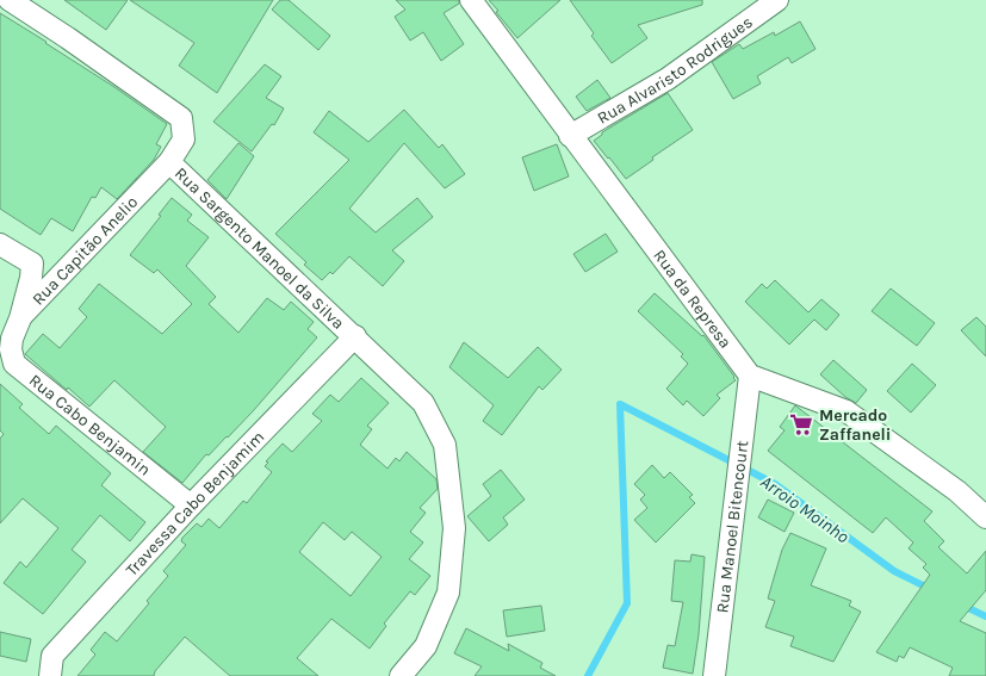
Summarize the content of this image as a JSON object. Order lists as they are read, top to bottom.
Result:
{
  "streets": {
    "street": [
      "Rua Alvaristo Rodrigues",
      "Rua Sargento Manoel da Silva",
      "Rua Capitão Anelio",
      "Rua da Represa",
      "Rua Cabo Benjamin",
      "Travessa Cabo Benjamim",
      "Rua Manoel Bitencourt"
    ]
  },
  "crossings": [
    ["Rua Alvaristo Rodrigues", "Rua da Represa"],
    ["Rua Sargento Manoel da Silva", "Rua Capitão Anelio"],
    ["Rua Sargento Manoel da Silva", "Travessa Cabo Benjamim"],
    ["Rua Capitão Anelio", "Rua Cabo Benjamin"],
    ["Rua da Represa", "Rua Manoel Bitencourt"],
    ["Rua Cabo Benjamin", "Travessa Cabo Benjamim"]
  ],
  "water": ["Arroio Moinho"],
  "places": {
    "supermarket": ["Mercado Zaffaneli"]
  }
}
